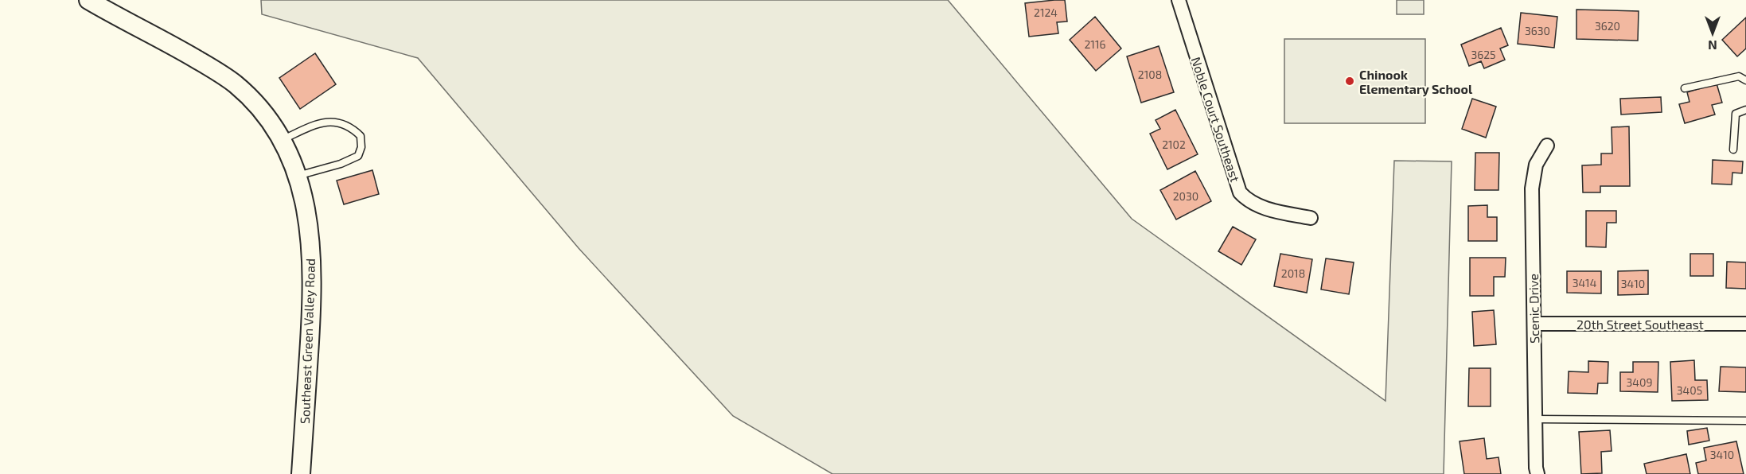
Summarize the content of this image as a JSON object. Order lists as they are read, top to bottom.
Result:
{
  "streets": {
    "street": [
      "Noble Court Southeast",
      "Scenic Drive",
      "20th Street Southeast",
      "Southeast Green Valley Road"
    ]
  },
  "crossings": [
    ["Scenic Drive", "20th Street Southeast"]
  ],
  "places": ["Chinook Elementary School"],
  "house_numbers": [
    "2124",
    "3620",
    "3630",
    "2116",
    "3625",
    "2108",
    "2102",
    "2030",
    "2018",
    "3414",
    "3410",
    "3409",
    "3405",
    "3410"
  ],
  "north": "bottom"
}
